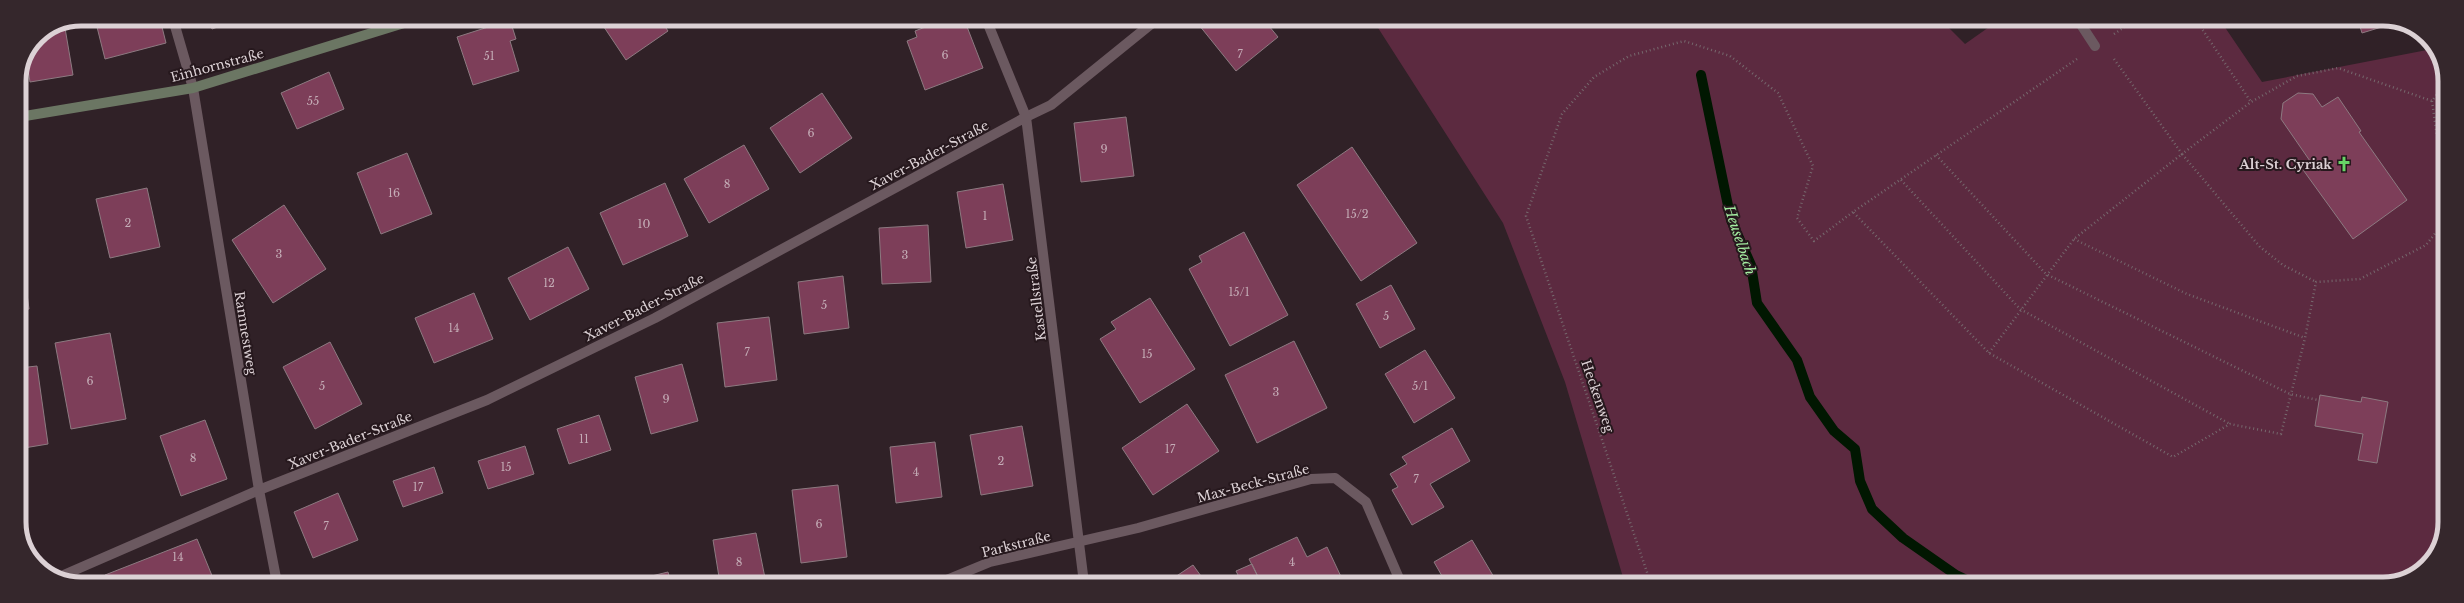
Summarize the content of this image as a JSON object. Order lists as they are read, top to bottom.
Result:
{
  "streets": {
    "main road": ["Einhornstraße"],
    "street": [
      "Xaver-Bader-Straße",
      "Kastellstraße",
      "Ramnestweg",
      "Max-Beck-Straße",
      "Parkstraße"
    ],
    "path": ["Heckenweg"]
  },
  "crossings": [
    ["Einhornstraße", "Ramnestweg"],
    ["Xaver-Bader-Straße", "Kastellstraße"],
    ["Xaver-Bader-Straße", "Ramnestweg"],
    ["Kastellstraße", "Max-Beck-Straße"],
    ["Kastellstraße", "Parkstraße"],
    ["Max-Beck-Straße", "Parkstraße"]
  ],
  "water": ["Heuselbach"],
  "places": {
    "church": ["Alt-St. Cyriak"]
  },
  "house_numbers": [
    "7",
    "6",
    "51",
    "55",
    "6",
    "9",
    "8",
    "16",
    "15/2",
    "1",
    "2",
    "10",
    "3",
    "3",
    "12",
    "15/1",
    "5",
    "5",
    "14",
    "7",
    "15",
    "6",
    "5",
    "5/1",
    "3",
    "9",
    "11",
    "17",
    "8",
    "2",
    "15",
    "4",
    "7",
    "17",
    "6",
    "7",
    "14",
    "8",
    "4"
  ]
}
